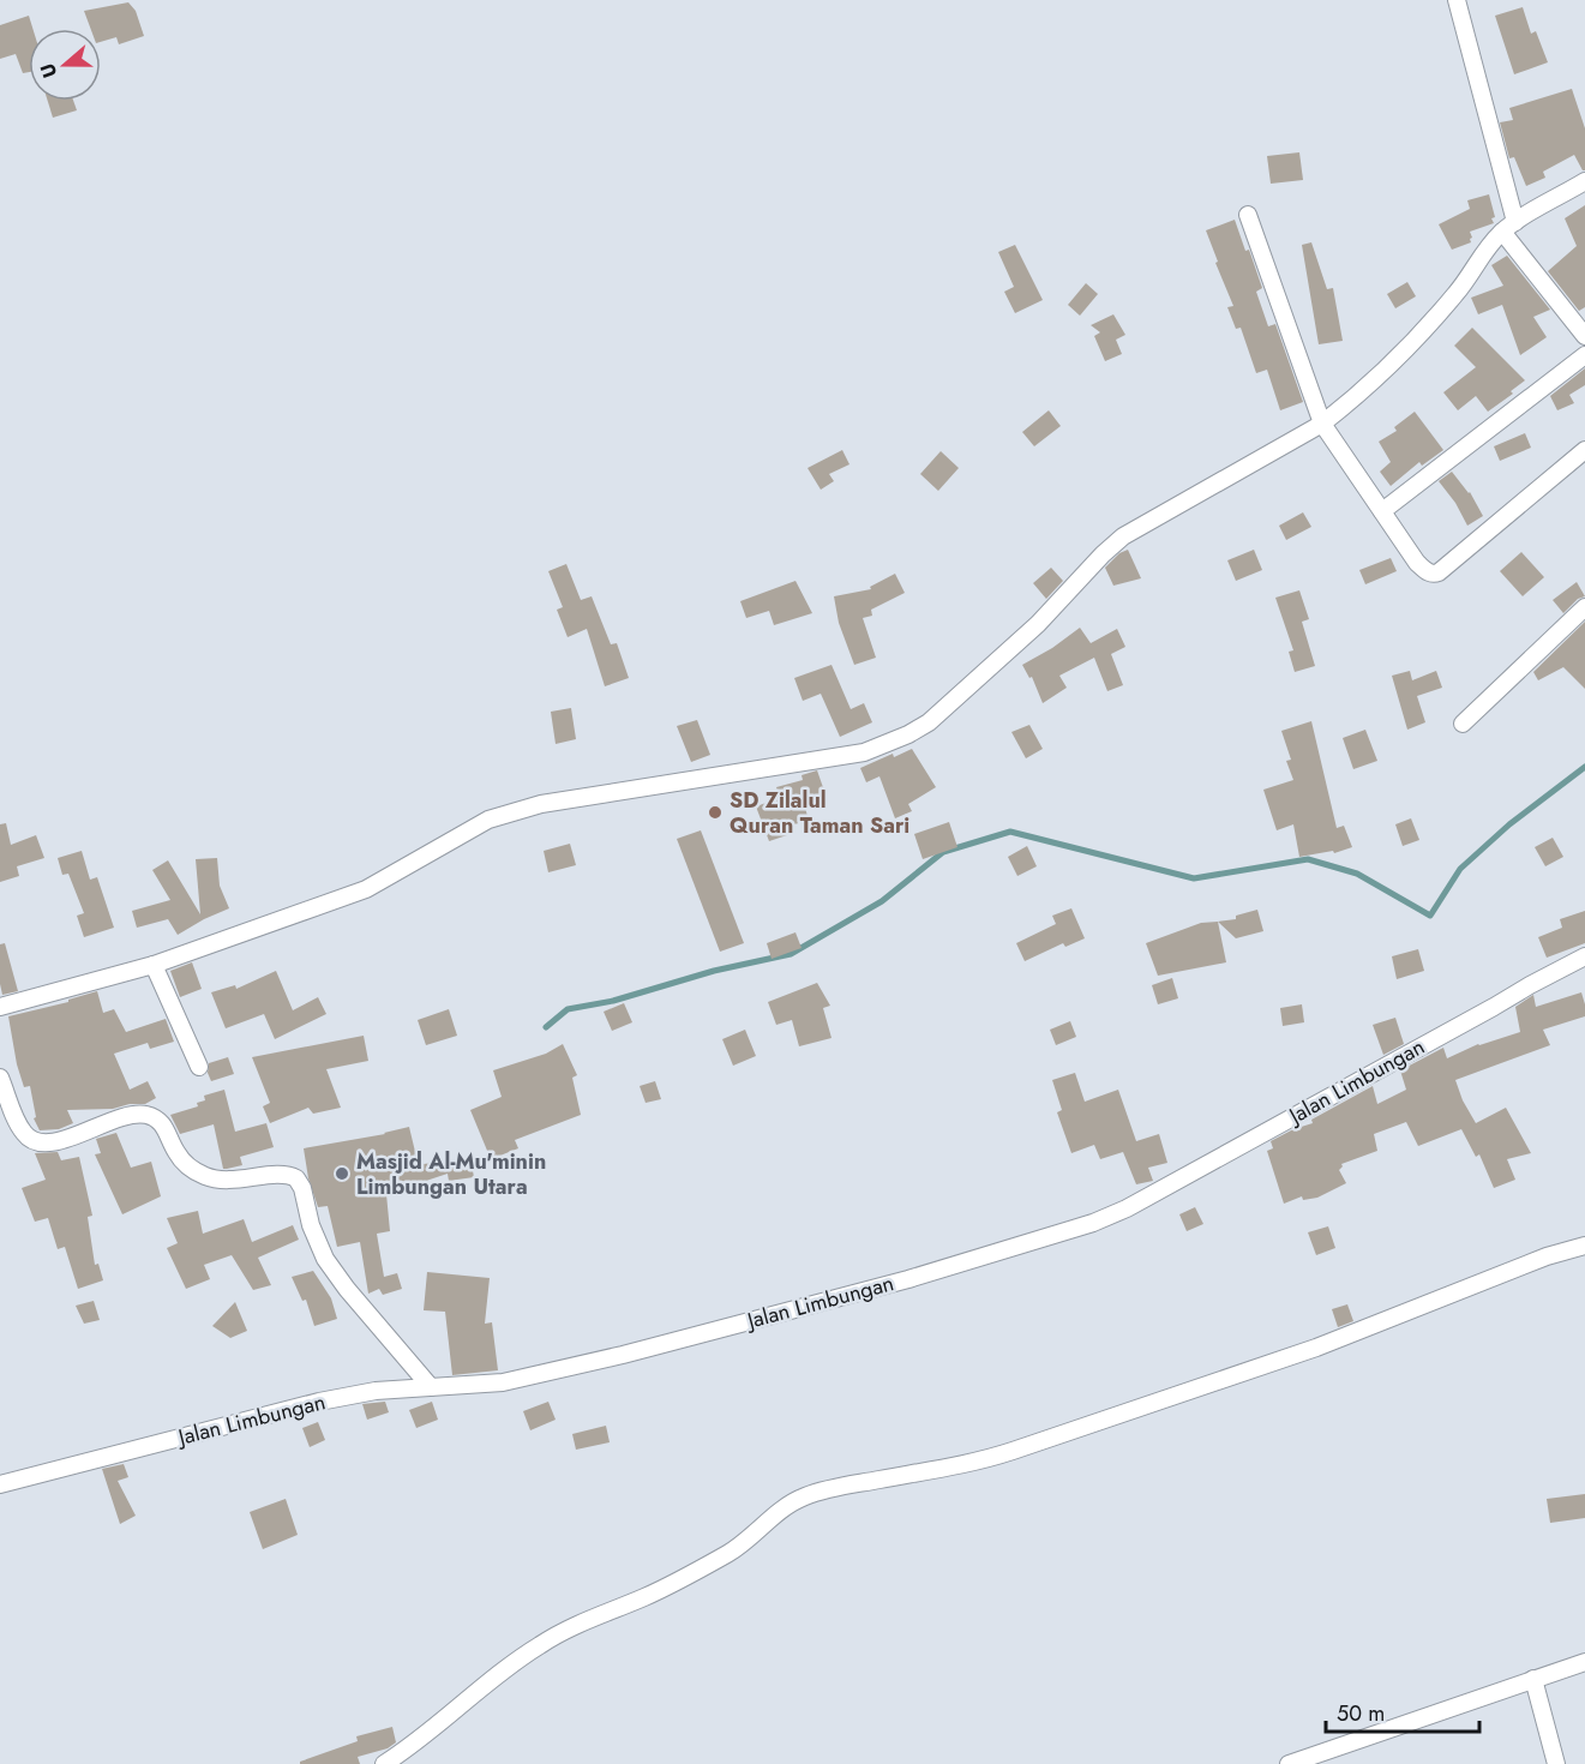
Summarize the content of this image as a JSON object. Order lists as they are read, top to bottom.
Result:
{
  "streets": {
    "street": ["Jalan Limbungan"]
  },
  "places": ["SD Zilalul Quran Taman Sari", "Masjid Al-Mu'minin Limbungan Utara"],
  "scale_bar": "50 m",
  "north": "left"
}
